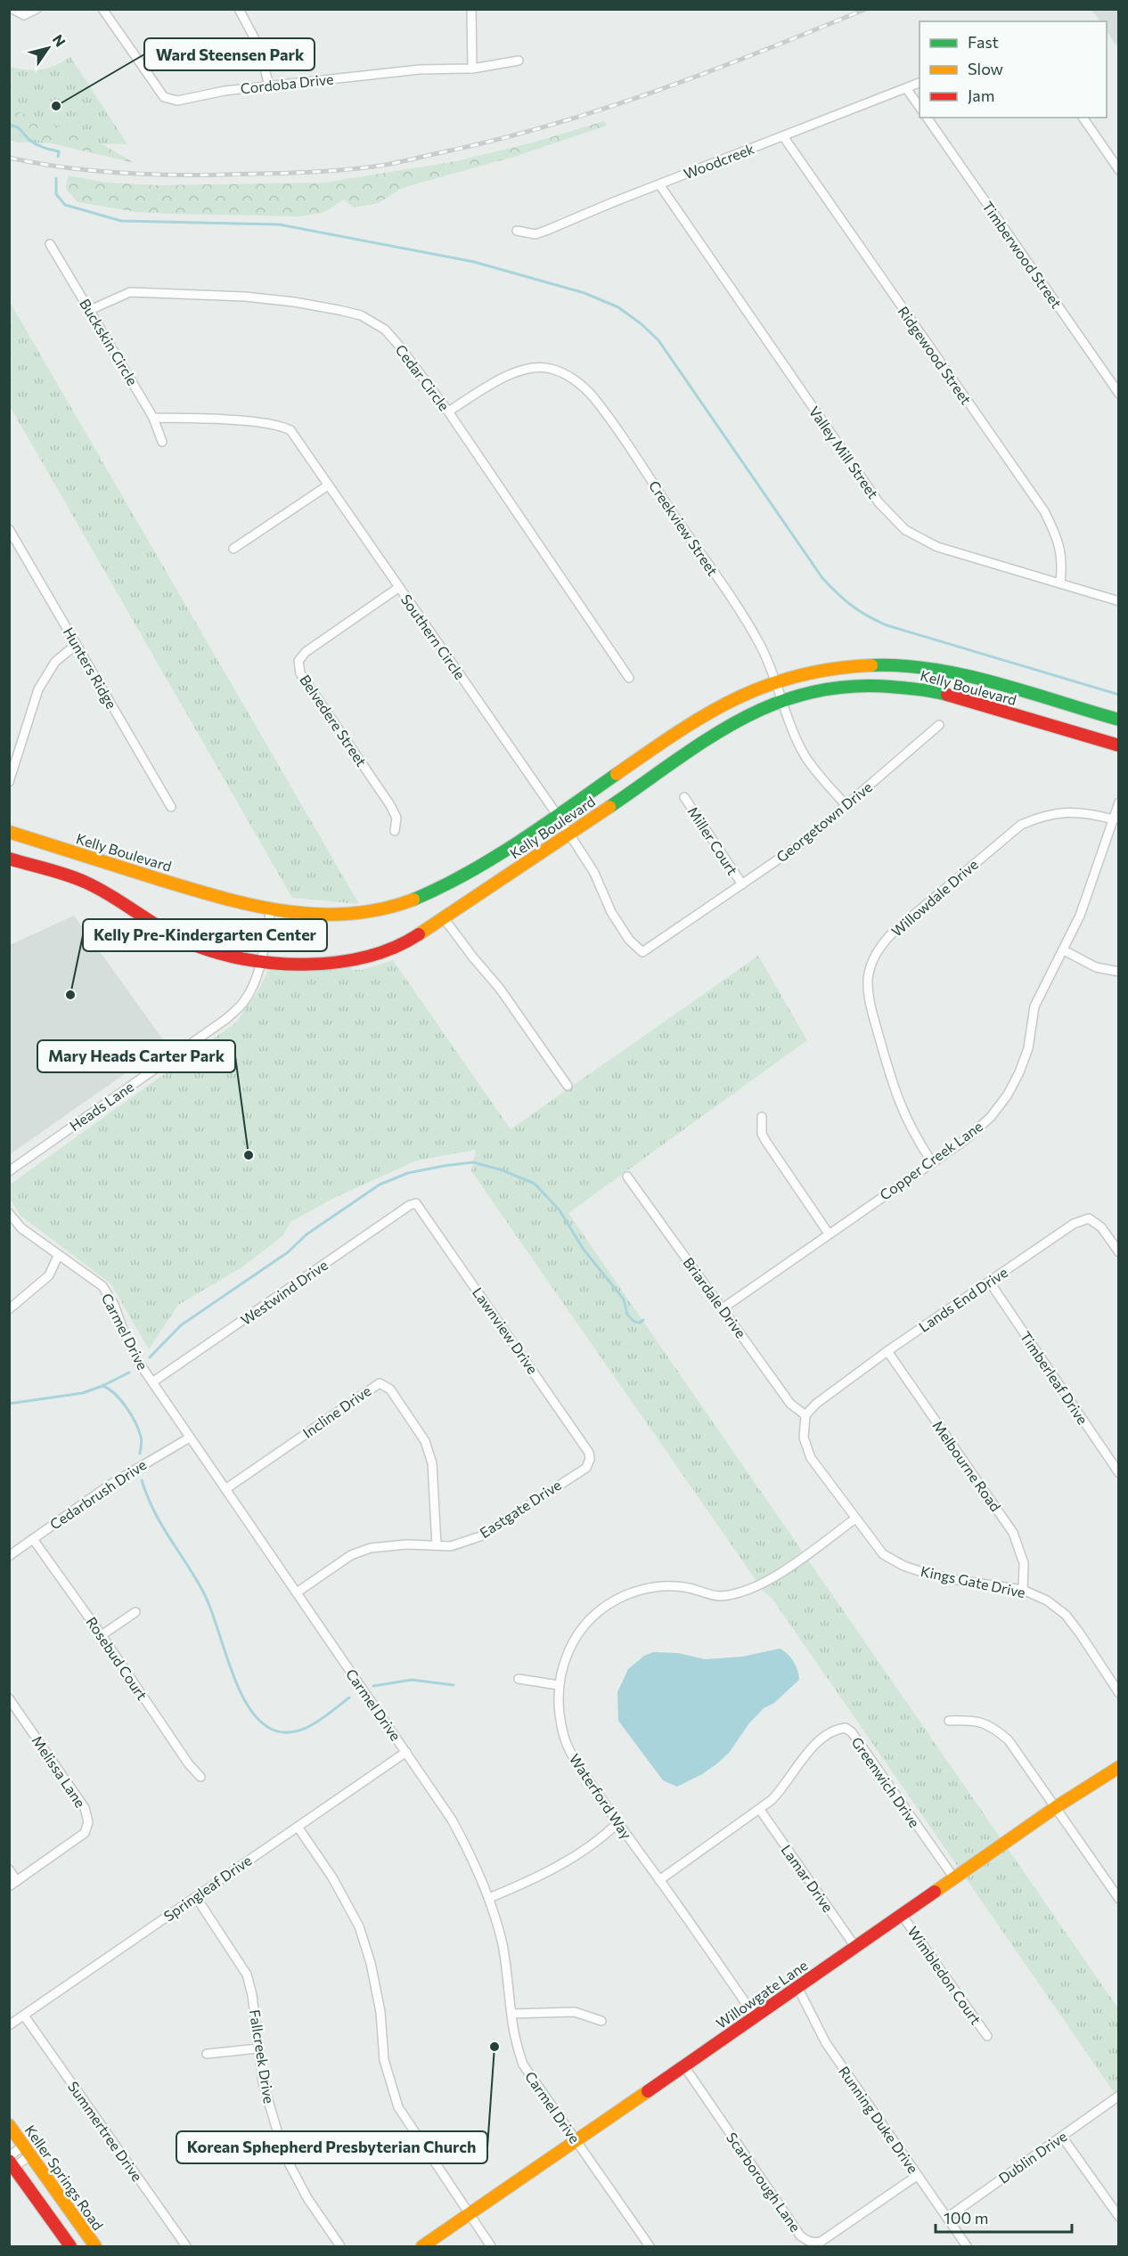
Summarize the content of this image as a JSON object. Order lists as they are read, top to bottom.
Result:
{
  "streets": {
    "main road": ["Kelly Boulevard", "Willowgate Lane", "Keller Springs Road"],
    "street": [
      "Cordoba Drive",
      "Woodcreek",
      "Timberwood Street",
      "Buckskin Circle",
      "Ridgewood Street",
      "Cedar Circle",
      "Valley Mill Street",
      "Creekview Street",
      "Southern Circle",
      "Hunters Ridge",
      "Belvedere Street",
      "Georgetown Drive",
      "Miller Court",
      "Willowdale Drive",
      "Heads Lane",
      "Copper Creek Lane",
      "Westwind Drive",
      "Briardale Drive",
      "Lands End Drive",
      "Lawnview Drive",
      "Carmel Drive",
      "Timberleaf Drive",
      "Incline Drive",
      "Melbourne Road",
      "Cedarbrush Drive",
      "Eastgate Drive",
      "Kings Gate Drive",
      "Rosebud Court",
      "Melissa Lane",
      "Greenwich Drive",
      "Waterford Way",
      "Lamar Drive",
      "Springleaf Drive",
      "Wimbledon Court",
      "Fallcreek Drive",
      "Running Duke Drive",
      "Summertree Drive",
      "Dublin Drive",
      "Scarborough Lane"
    ]
  },
  "crossings": [
    ["Woodcreek", "Ridgewood Street"],
    ["Woodcreek", "Valley Mill Street"],
    ["Buckskin Circle", "Cedar Circle"],
    ["Buckskin Circle", "Southern Circle"],
    ["Ridgewood Street", "Valley Mill Street"],
    ["Cedar Circle", "Creekview Street"],
    ["Creekview Street", "Kelly Boulevard"],
    ["Creekview Street", "Georgetown Drive"],
    ["Southern Circle", "Kelly Boulevard"],
    ["Southern Circle", "Belvedere Street"],
    ["Southern Circle", "Georgetown Drive"],
    ["Kelly Boulevard", "Heads Lane"],
    ["Georgetown Drive", "Miller Court"],
    ["Willowdale Drive", "Copper Creek Lane"],
    ["Copper Creek Lane", "Briardale Drive"],
    ["Westwind Drive", "Lawnview Drive"],
    ["Westwind Drive", "Carmel Drive"],
    ["Briardale Drive", "Lands End Drive"],
    ["Briardale Drive", "Kings Gate Drive"],
    ["Lands End Drive", "Timberleaf Drive"],
    ["Lands End Drive", "Melbourne Road"],
    ["Lands End Drive", "Kings Gate Drive"],
    ["Lawnview Drive", "Eastgate Drive"],
    ["Carmel Drive", "Incline Drive"],
    ["Carmel Drive", "Cedarbrush Drive"],
    ["Carmel Drive", "Eastgate Drive"],
    ["Carmel Drive", "Springleaf Drive"],
    ["Carmel Drive", "Willowgate Lane"],
    ["Incline Drive", "Eastgate Drive"],
    ["Melbourne Road", "Kings Gate Drive"],
    ["Cedarbrush Drive", "Rosebud Court"],
    ["Kings Gate Drive", "Waterford Way"],
    ["Greenwich Drive", "Waterford Way"],
    ["Greenwich Drive", "Lamar Drive"],
    ["Greenwich Drive", "Willowgate Lane"],
    ["Waterford Way", "Willowgate Lane"],
    ["Lamar Drive", "Willowgate Lane"],
    ["Springleaf Drive", "Fallcreek Drive"],
    ["Springleaf Drive", "Summertree Drive"],
    ["Wimbledon Court", "Willowgate Lane"],
    ["Willowgate Lane", "Running Duke Drive"],
    ["Willowgate Lane", "Scarborough Lane"],
    ["Running Duke Drive", "Dublin Drive"],
    ["Running Duke Drive", "Scarborough Lane"]
  ],
  "places": [
    "Ward Steensen Park",
    "Kelly Pre-Kindergarten Center",
    "Mary Heads Carter Park",
    "Korean Sphepherd Presbyterian Church"
  ],
  "legend": ["Fast", "Slow", "Jam"],
  "scale_bar": "100 m",
  "north": "top right"
}
